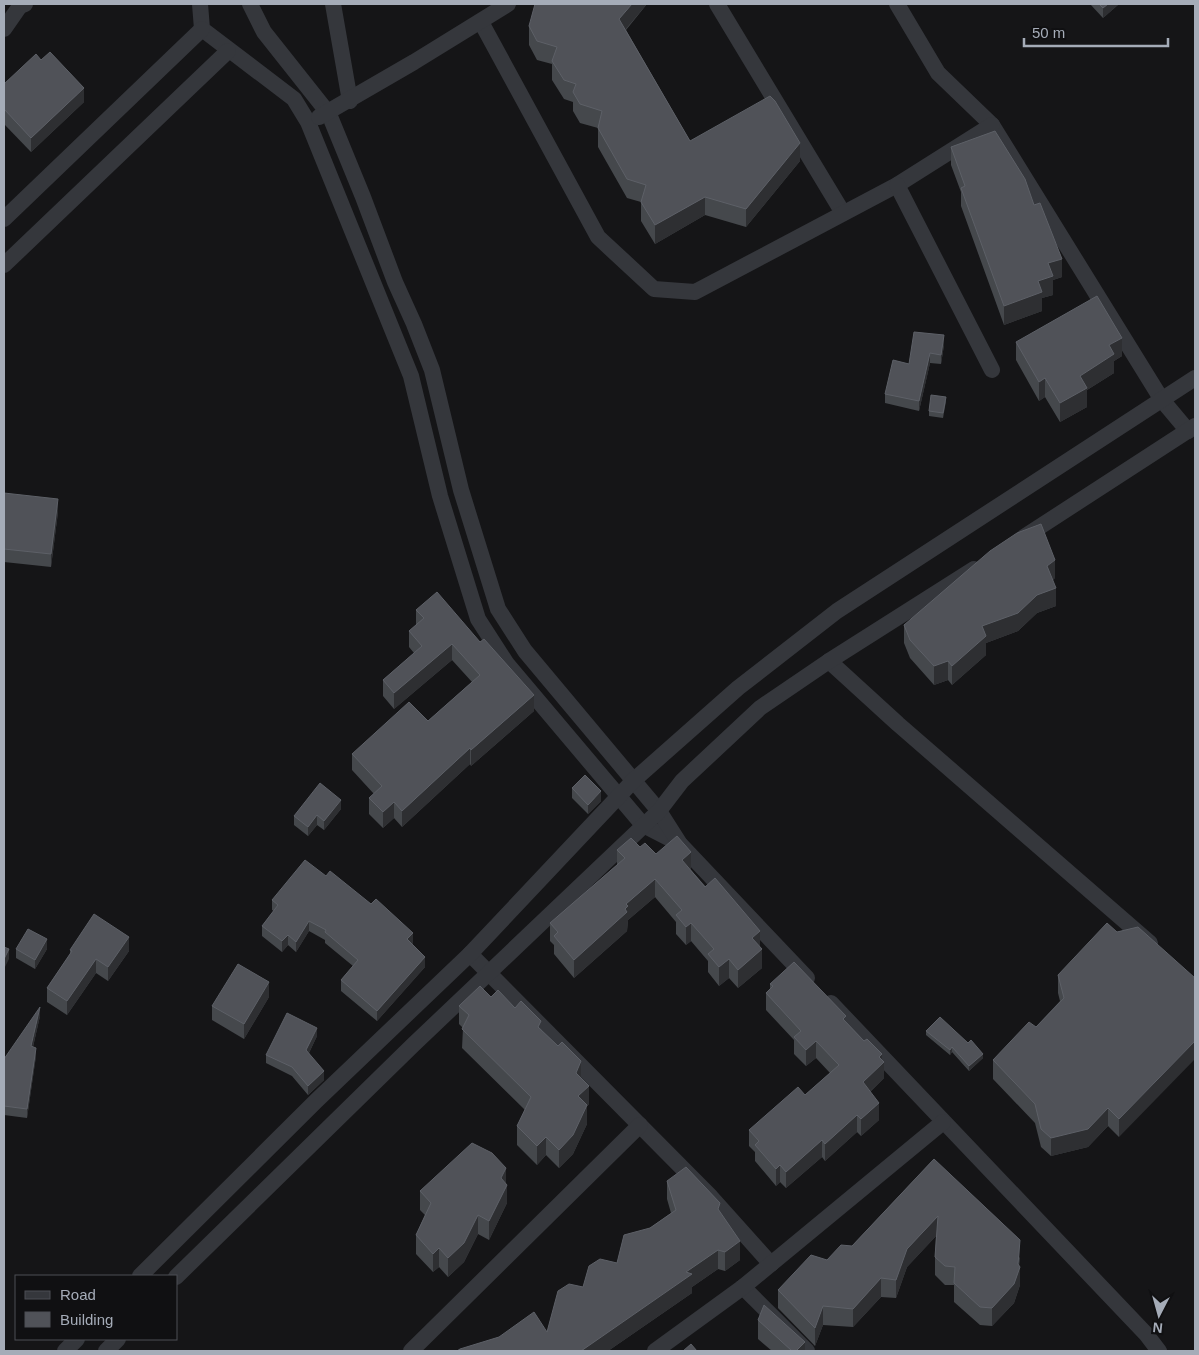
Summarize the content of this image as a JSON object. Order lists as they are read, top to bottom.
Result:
{
  "legend": ["Road", "Building"],
  "scale_bar": "50 m",
  "north": "bottom"
}
